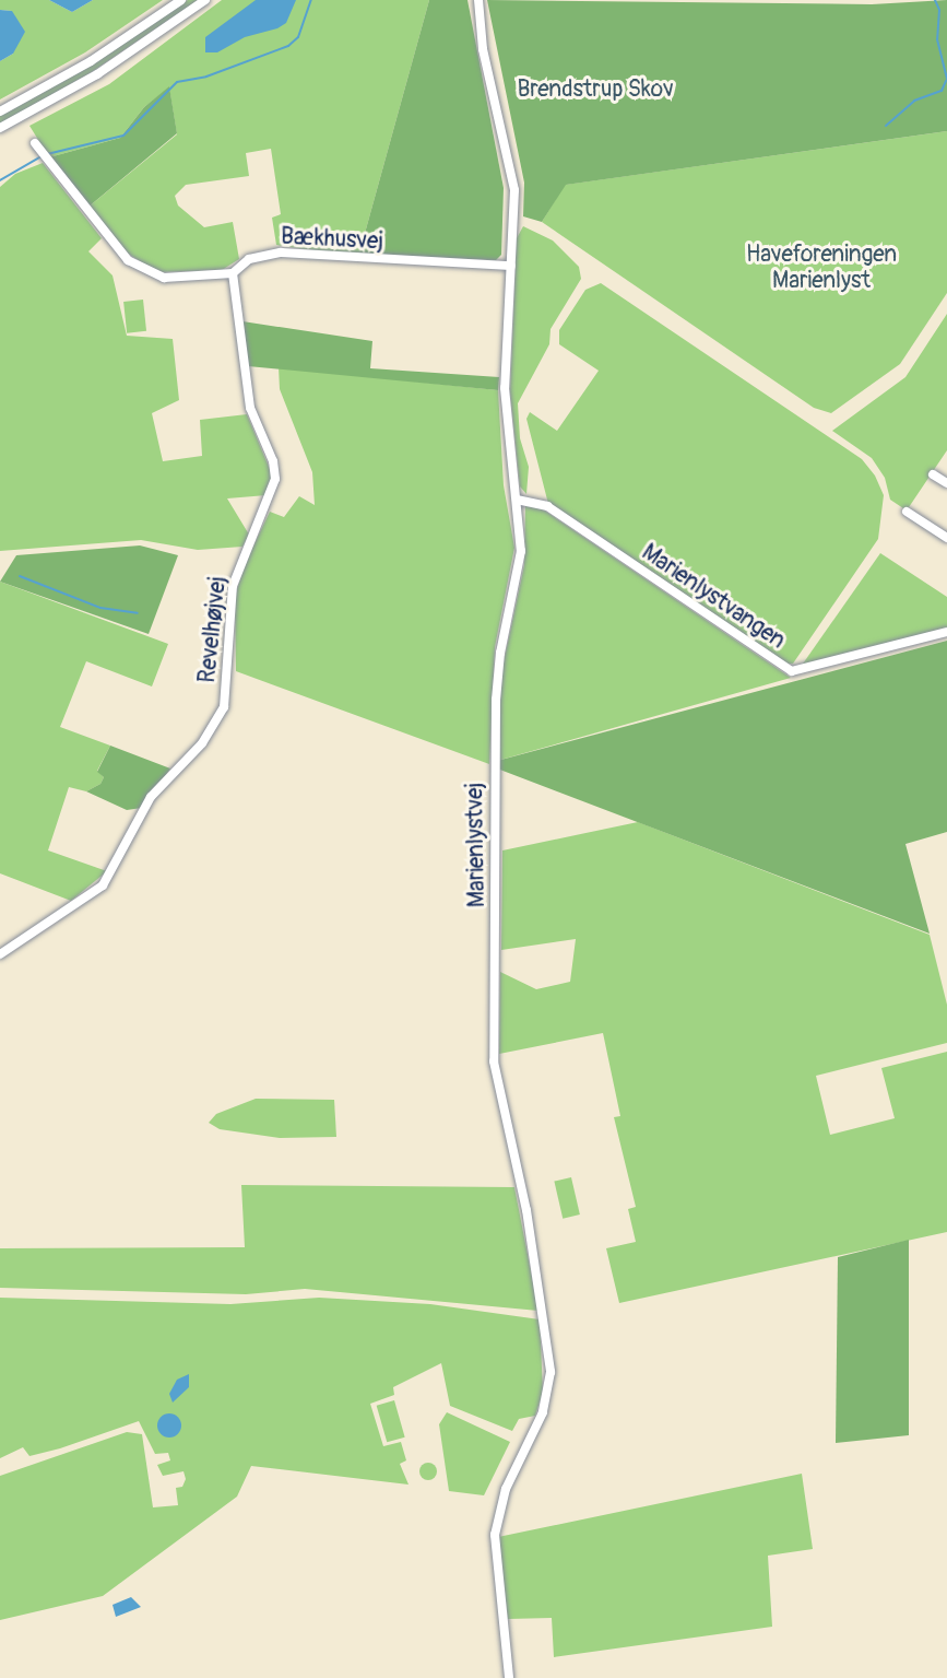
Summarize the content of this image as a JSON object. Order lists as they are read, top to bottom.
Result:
{
  "streets": {
    "street": [
      "Bækhusvej",
      "Marienlystvangen",
      "Revelhøjvej",
      "Marienlystvej"
    ]
  },
  "crossings": [
    ["Bækhusvej", "Revelhøjvej"],
    ["Bækhusvej", "Marienlystvej"],
    ["Marienlystvangen", "Marienlystvej"]
  ],
  "parks": ["Brendstrup Skov", "Haveforeningen Marienlyst"]
}
